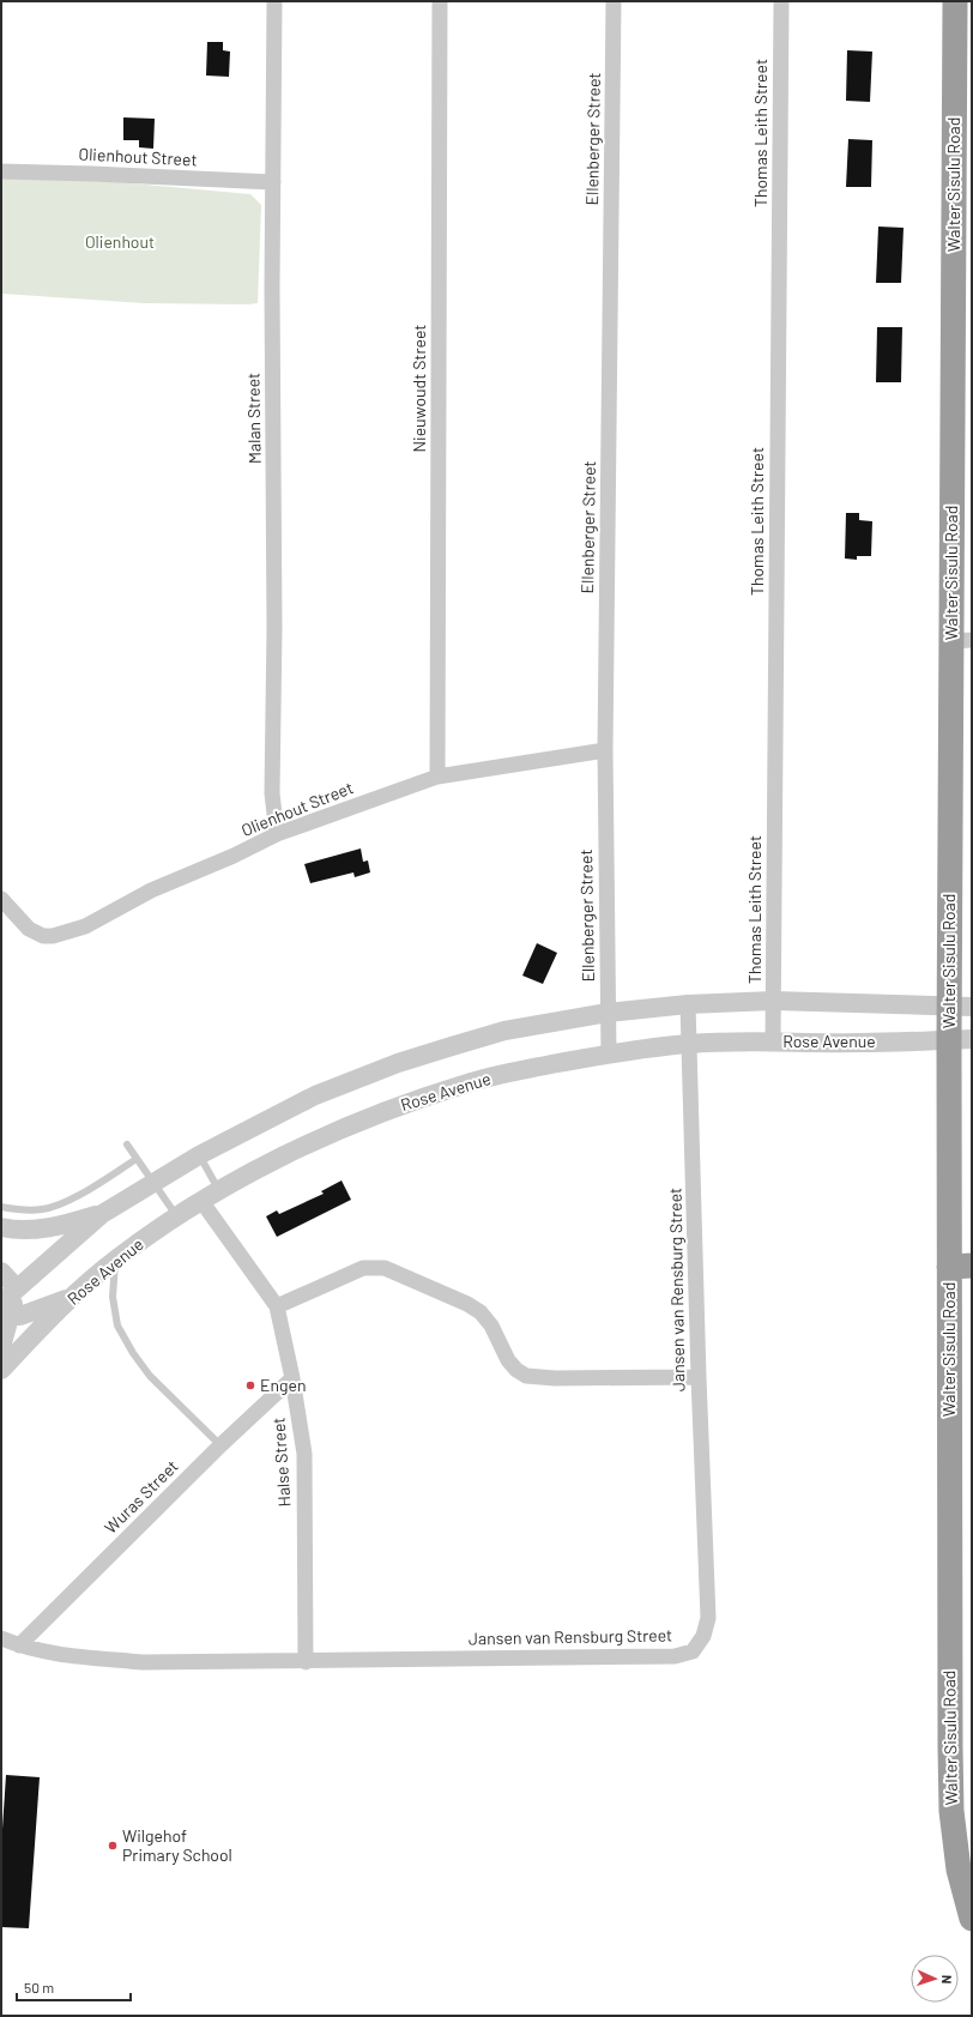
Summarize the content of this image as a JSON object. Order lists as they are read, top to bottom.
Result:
{
  "streets": {
    "highway": ["Walter Sisulu Road"],
    "street": [
      "Thomas Leith Street",
      "Ellenberger Street",
      "Olienhout Street",
      "Nieuwoudt Street",
      "Malan Street",
      "Rose Avenue",
      "Jansen van Rensburg Street",
      "Halse Street",
      "Wuras Street"
    ]
  },
  "crossings": [
    ["Thomas Leith Street", "Rose Avenue"],
    ["Ellenberger Street", "Olienhout Street"],
    ["Ellenberger Street", "Rose Avenue"],
    ["Olienhout Street", "Nieuwoudt Street"],
    ["Olienhout Street", "Malan Street"],
    ["Walter Sisulu Road", "Rose Avenue"],
    ["Rose Avenue", "Jansen van Rensburg Street"],
    ["Rose Avenue", "Halse Street"],
    ["Jansen van Rensburg Street", "Halse Street"],
    ["Jansen van Rensburg Street", "Wuras Street"],
    ["Halse Street", "Wuras Street"]
  ],
  "parks": ["Olienhout"],
  "places": ["Engen", "Wilgehof Primary School"],
  "scale_bar": "50 m",
  "north": "right"
}
